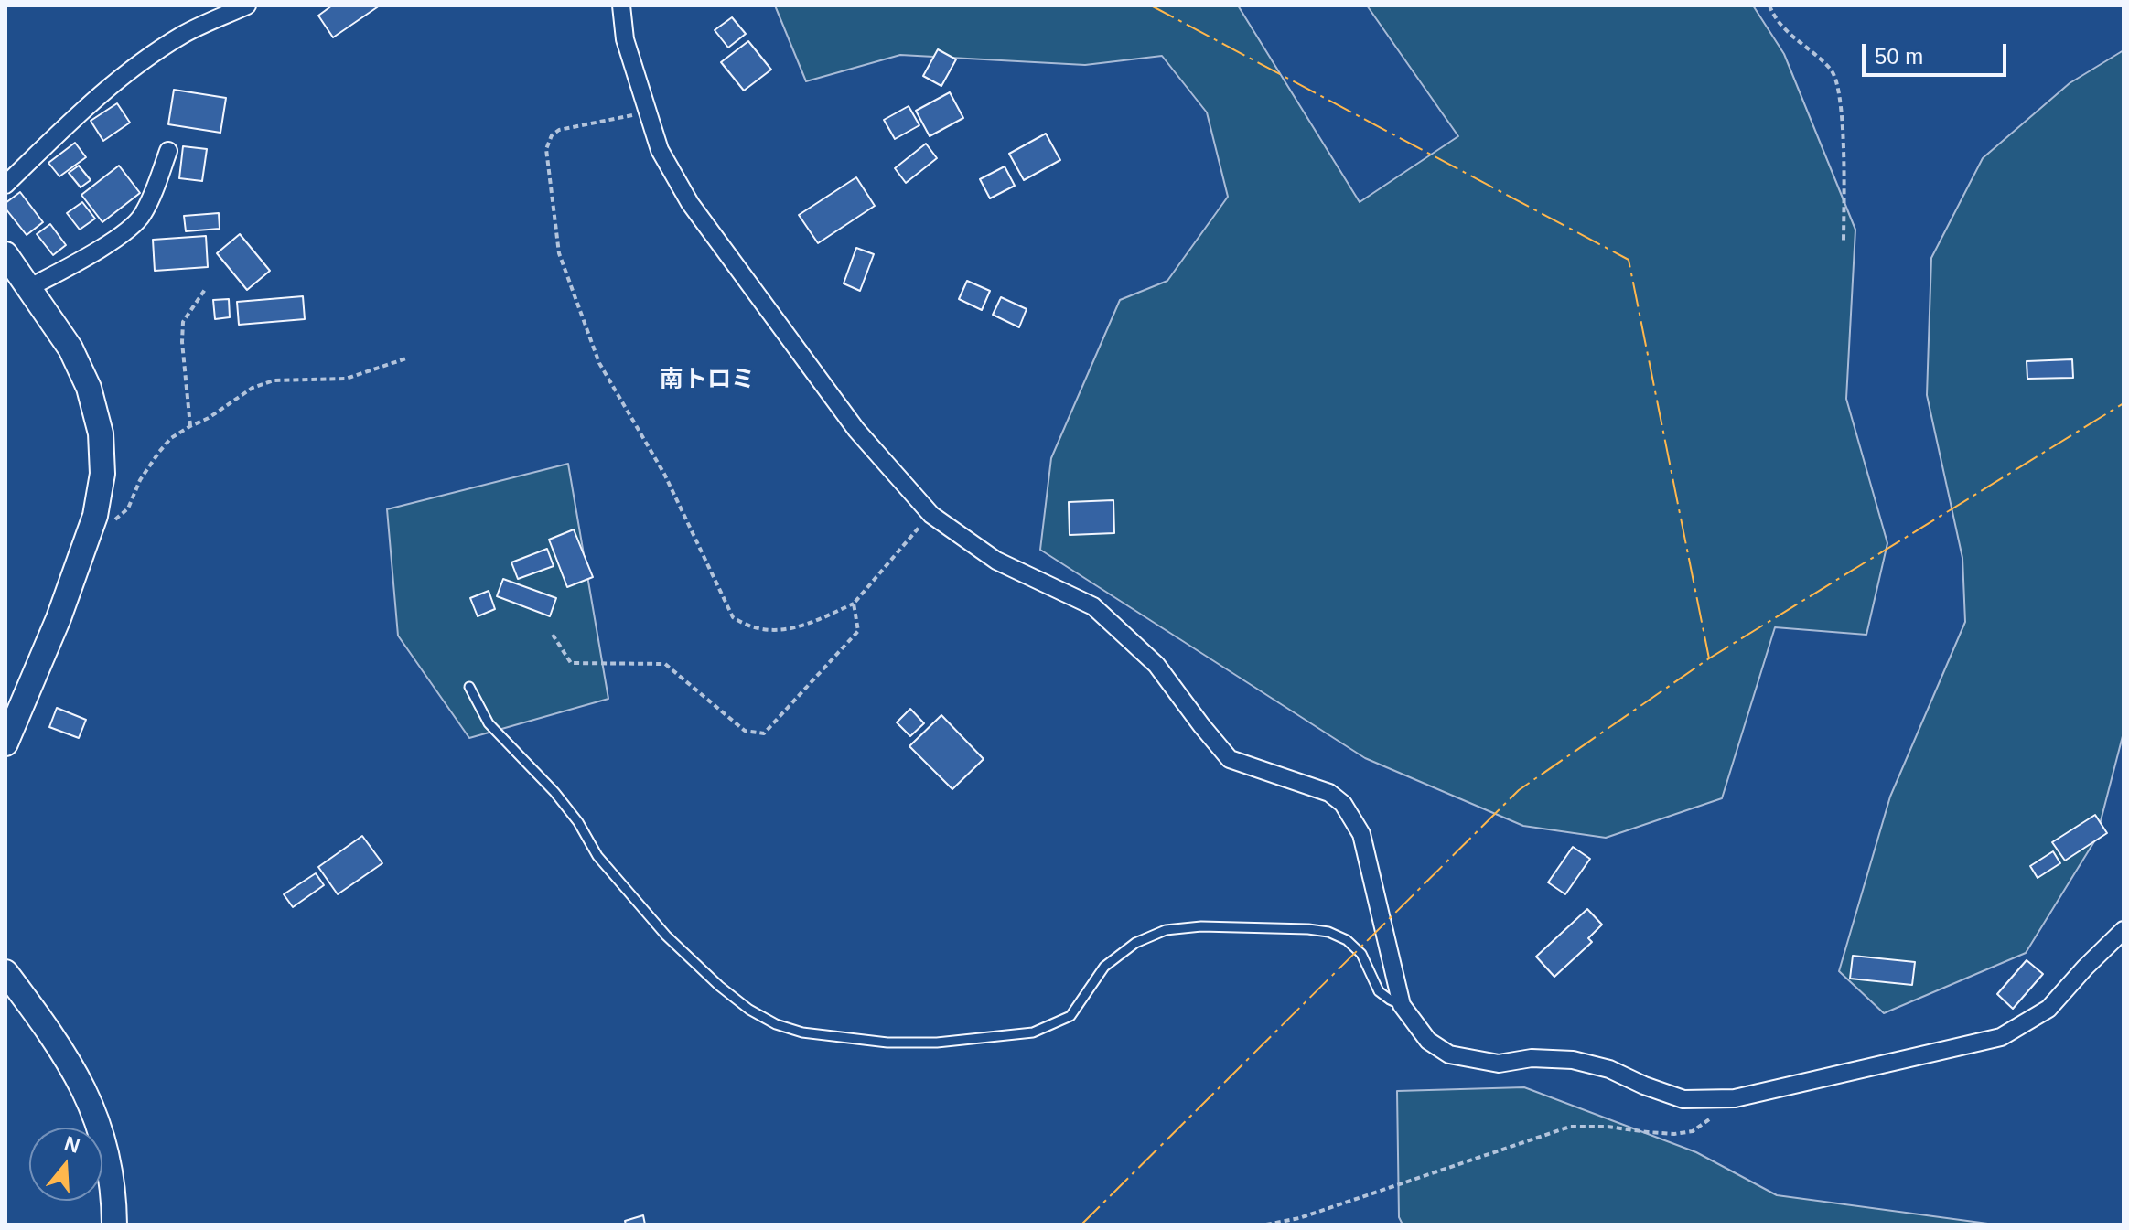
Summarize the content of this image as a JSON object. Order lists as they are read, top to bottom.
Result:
{
  "districts": ["南トロミ"],
  "scale_bar": "50 m",
  "north": "top"
}
